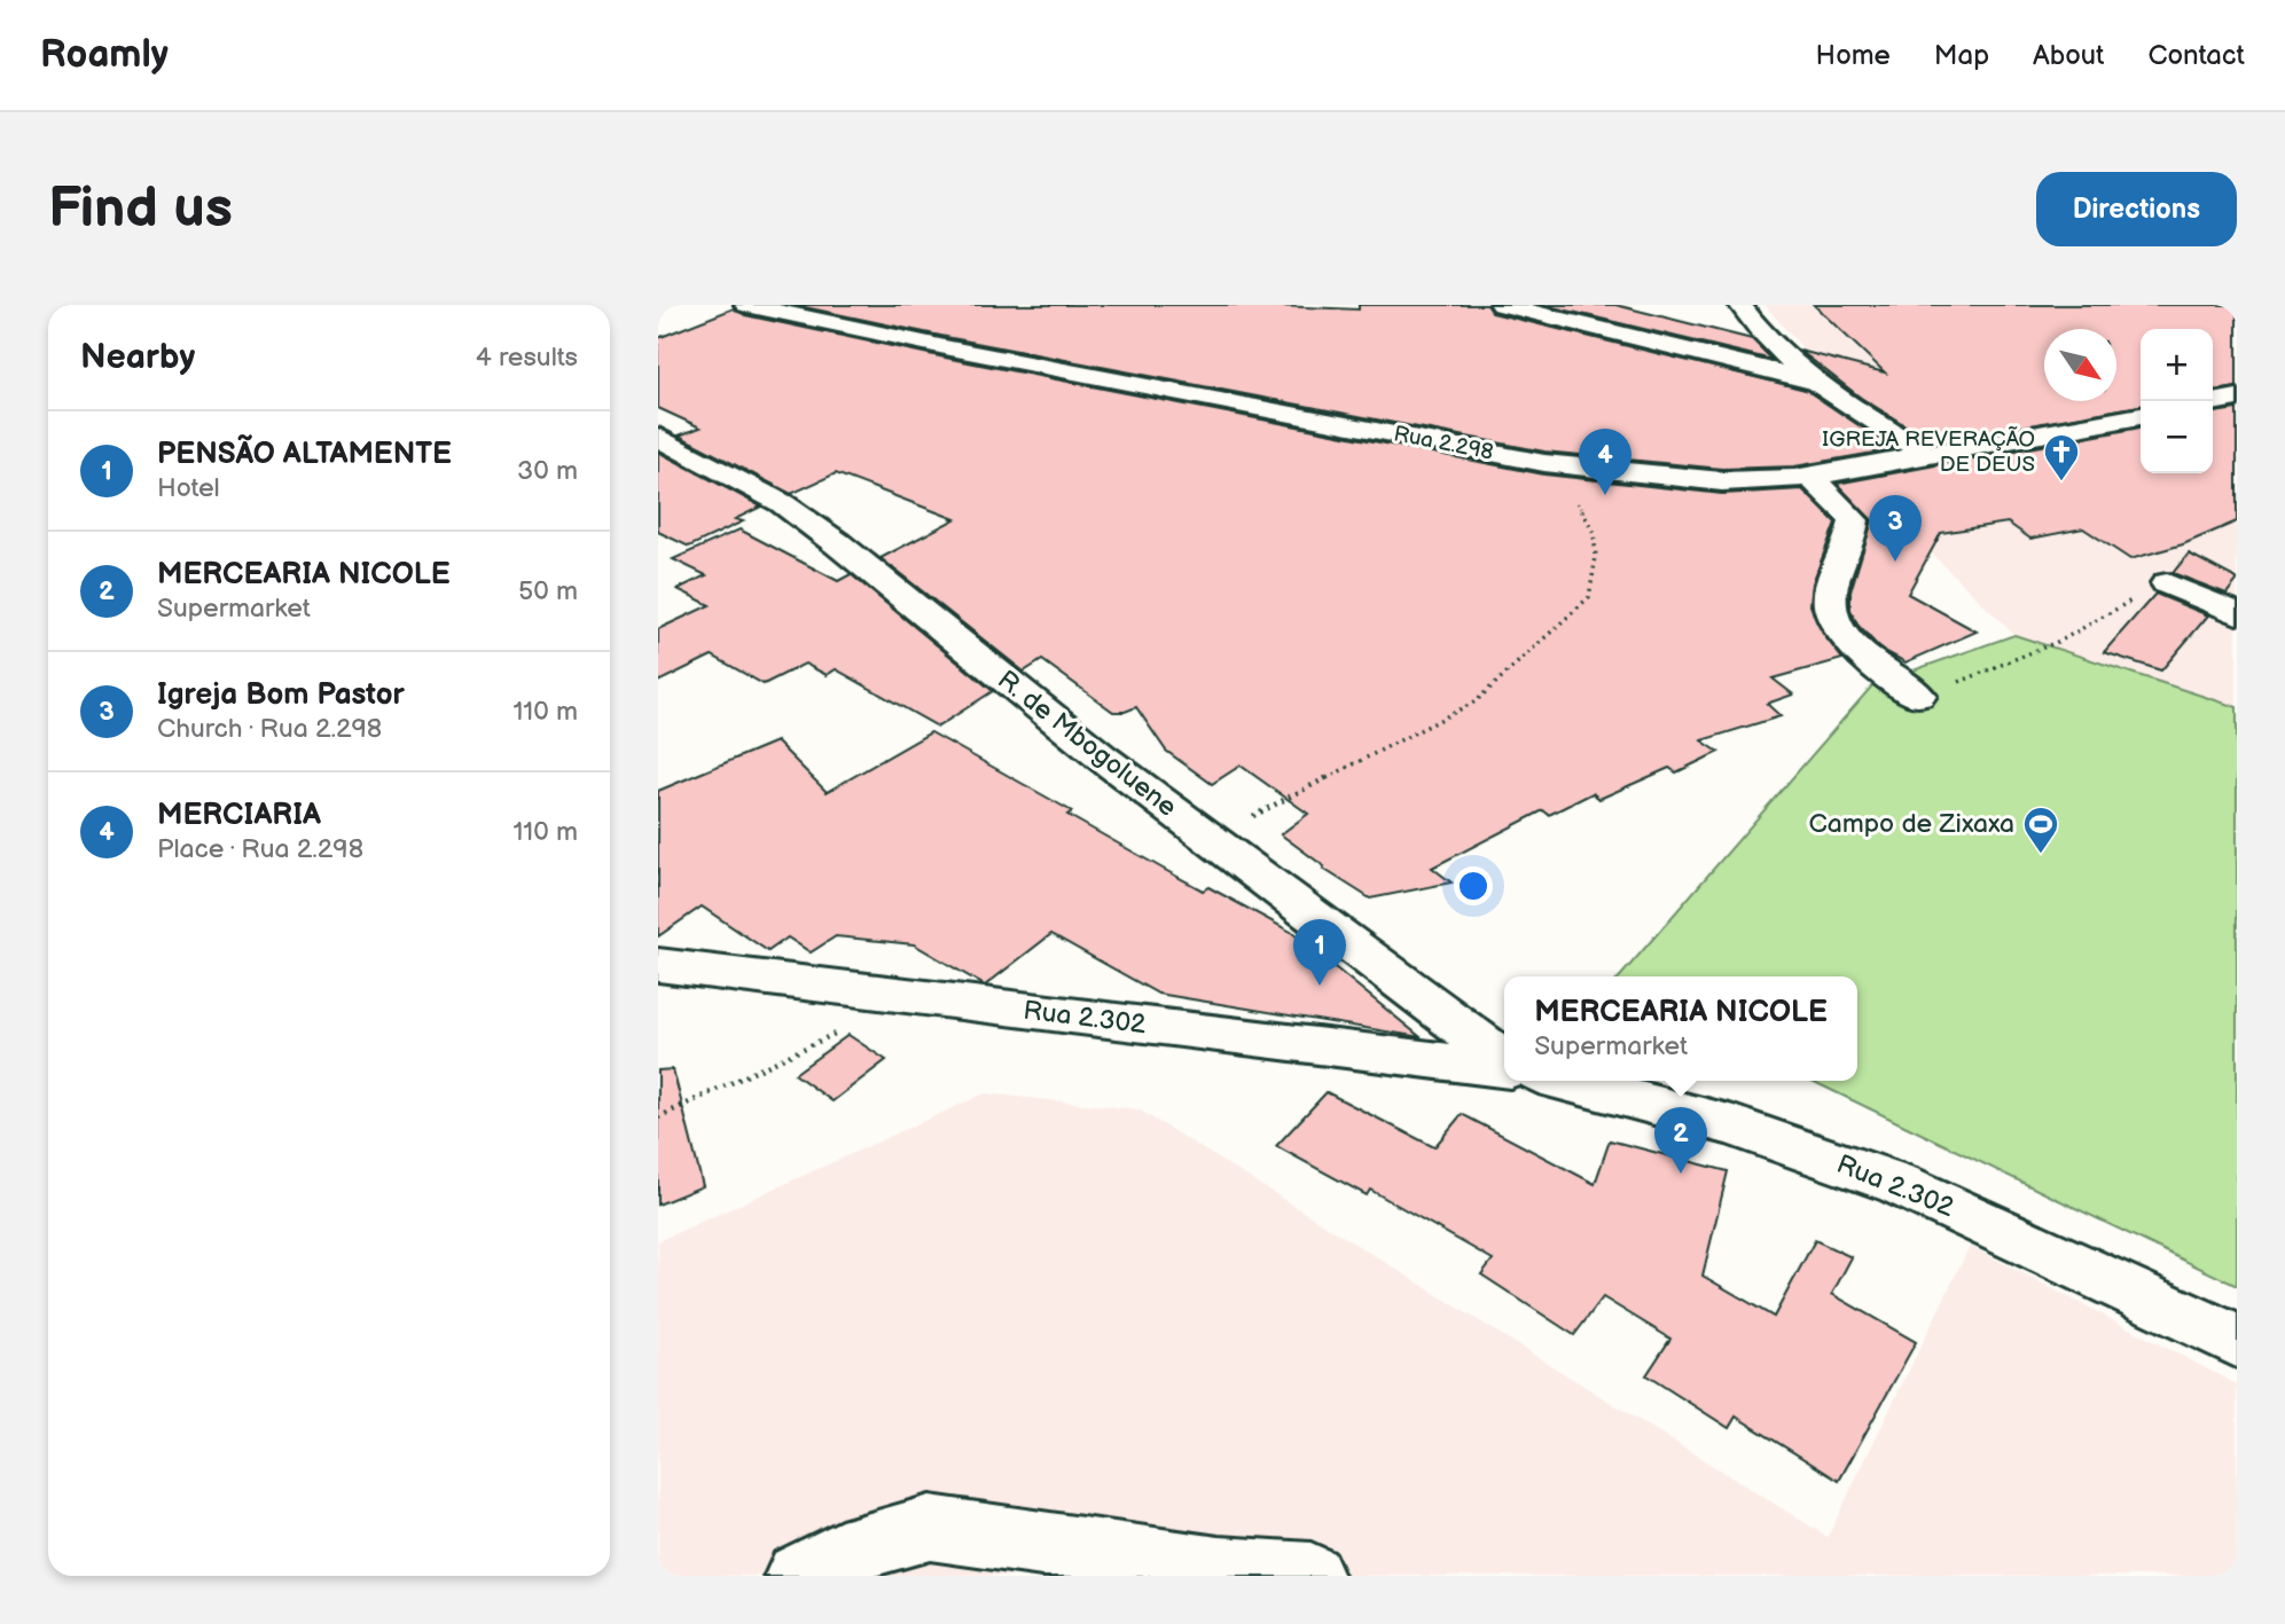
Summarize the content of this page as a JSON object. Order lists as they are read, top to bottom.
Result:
{
  "streets": {
    "street": ["Rua 2.298", "R. de Mbogoluene", "Rua 2.302"]
  },
  "places": {
    "church": ["IGREJA REVERAÇÃO DE DEUS"],
    "sports": ["Campo de Zixaxa"]
  },
  "north": "bottom right",
  "page": {
    "header": "Roamly",
    "nav": [
      "Home",
      "Map",
      "About",
      "Contact"
    ],
    "buttons": "Directions",
    "title": "Find us",
    "heading": ["Nearby", "4 results"],
    "map_buttons": ["+", "−"],
    "list": [
      {
        "mark": "1",
        "name": "PENSÃO ALTAMENTE",
        "note": "Hotel",
        "value": "30 m"
      },
      {
        "mark": "2",
        "name": "MERCEARIA NICOLE",
        "note": "Supermarket",
        "value": "50 m"
      },
      {
        "mark": "3",
        "name": "Igreja Bom Pastor",
        "note": "Church · Rua 2.298",
        "value": "110 m"
      },
      {
        "mark": "4",
        "name": "MERCIARIA",
        "note": "Place · Rua 2.298",
        "value": "110 m"
      }
    ],
    "pins": [
      "4",
      "3",
      "1",
      "2"
    ],
    "popup": ["MERCEARIA NICOLE", "Supermarket"]
  }
}
